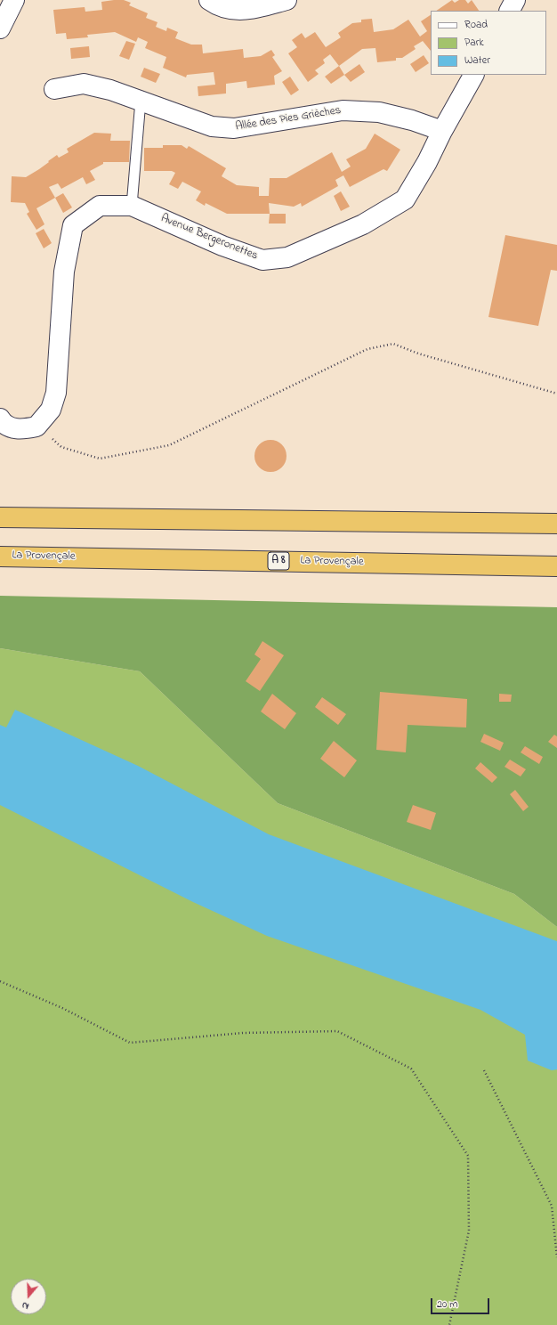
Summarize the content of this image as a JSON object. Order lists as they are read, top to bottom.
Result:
{
  "streets": {
    "highway": ["La Provençale", "A 8"],
    "street": ["Allée des Pies Grièches", "Avenue Bergeronettes"]
  },
  "crossings": [
    ["Allée des Pies Grièches", "Avenue Bergeronettes"]
  ],
  "legend": ["Road", "Park", "Water"],
  "scale_bar": "20 m",
  "north": "bottom"
}
